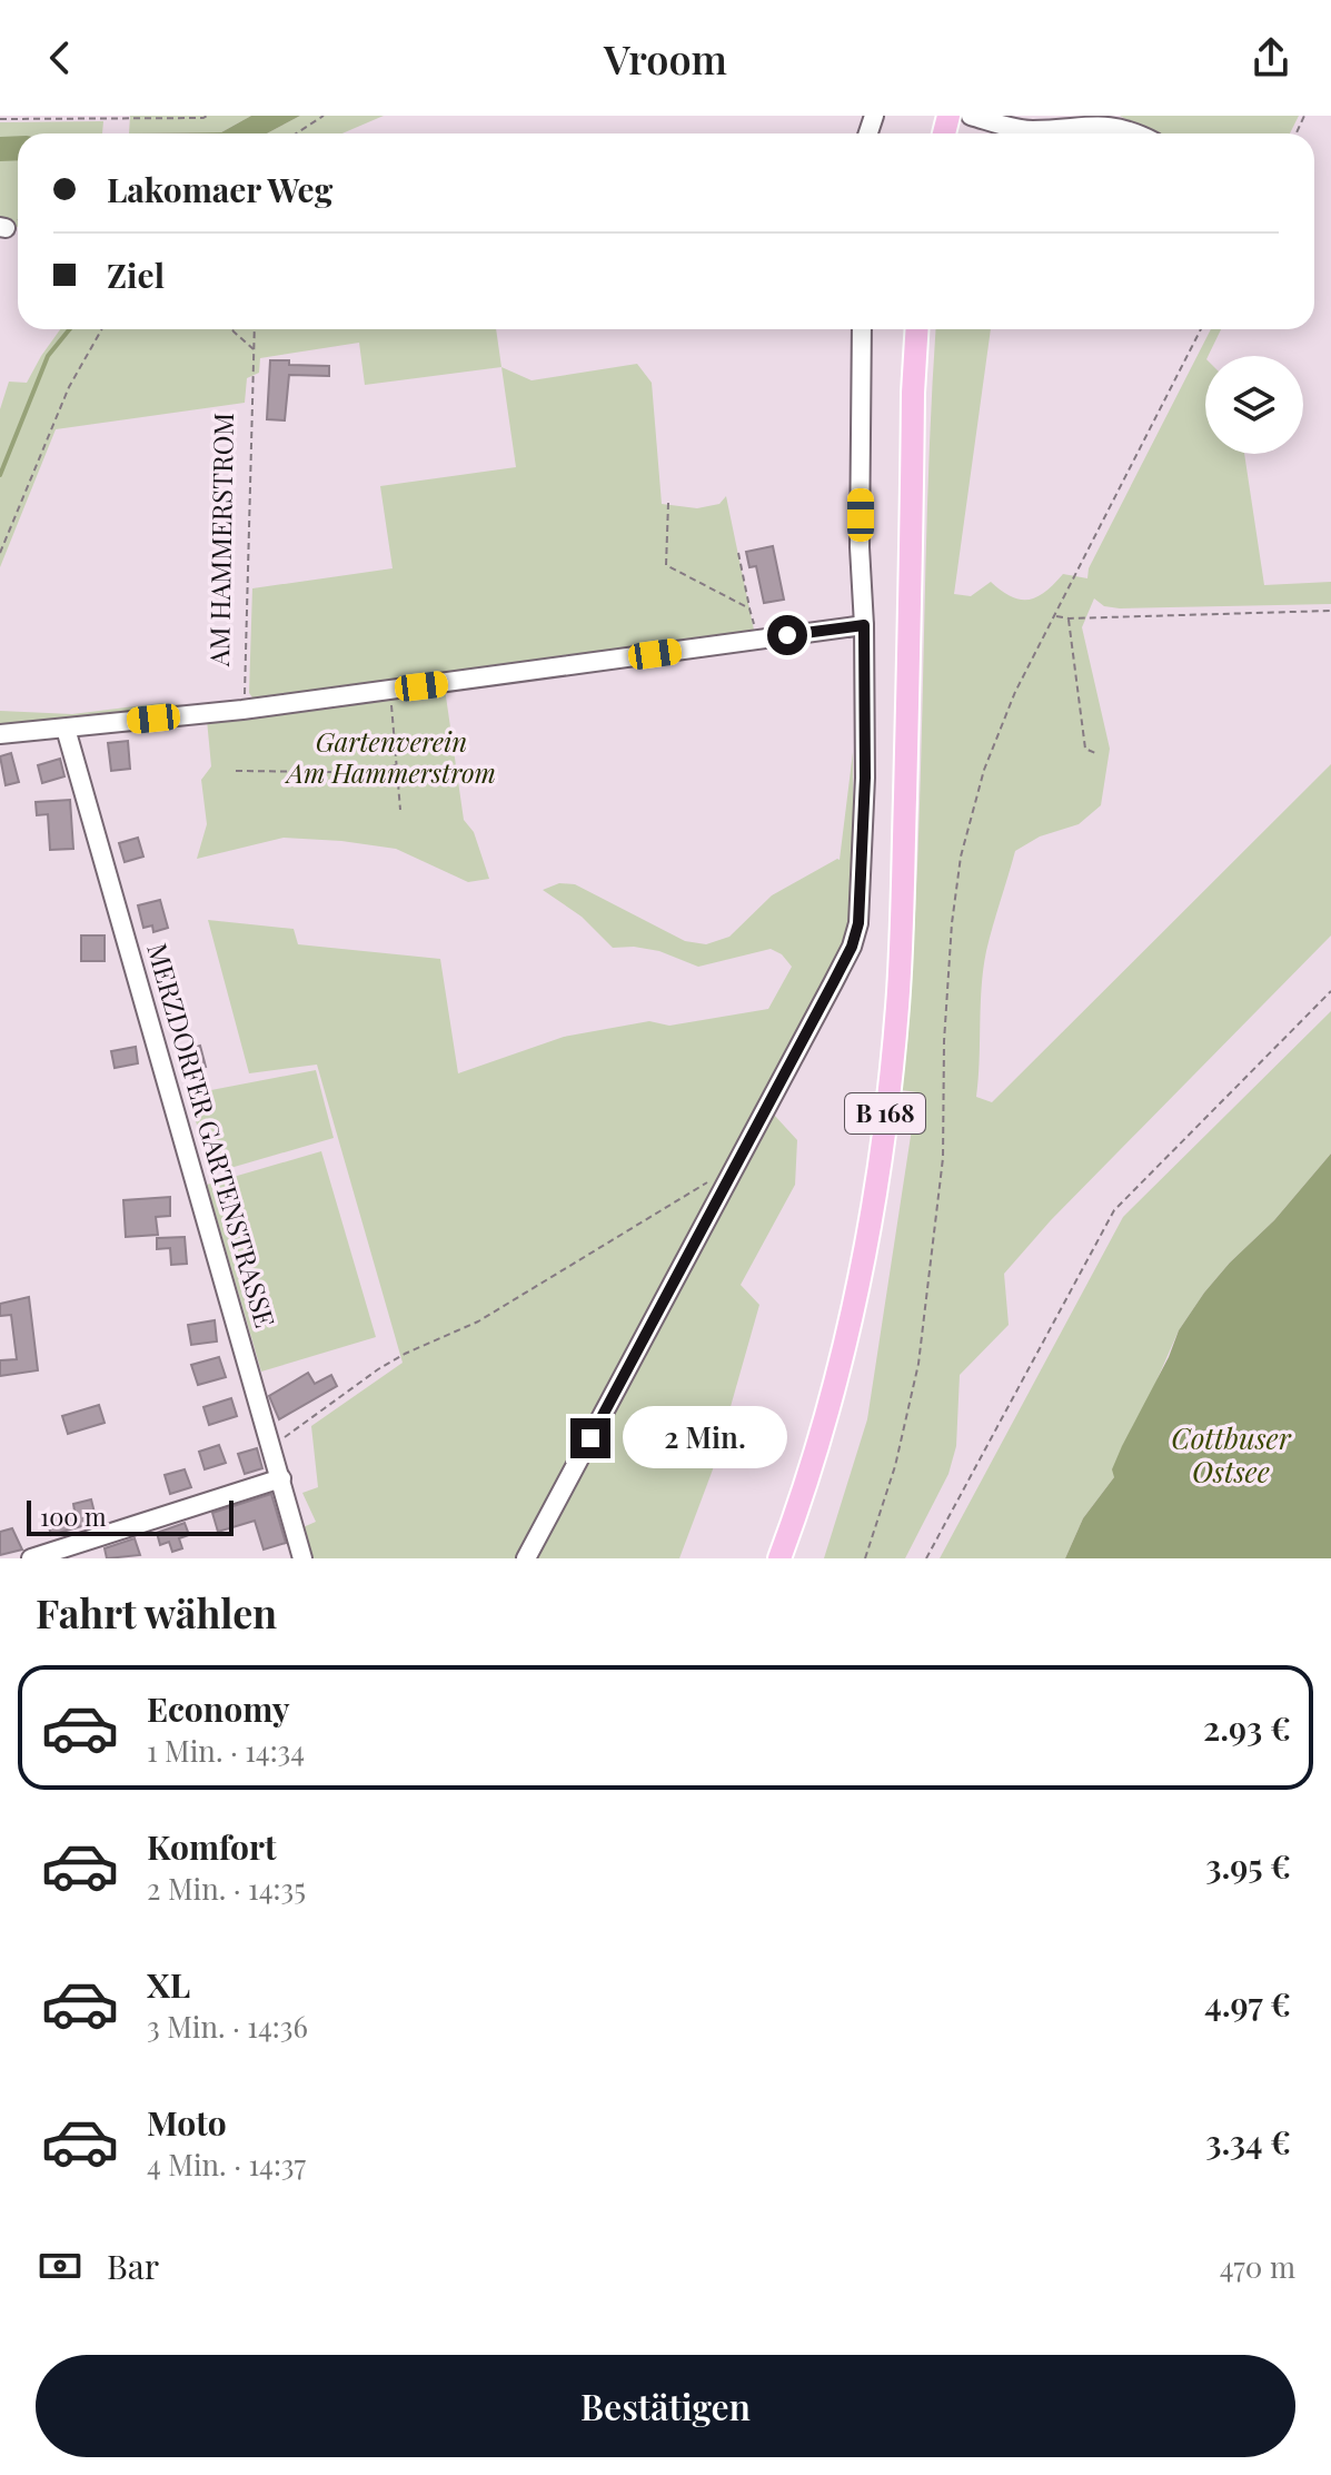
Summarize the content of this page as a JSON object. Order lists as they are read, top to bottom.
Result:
{
  "streets": {
    "main road": ["B 168"],
    "street": ["MERZDORFER GARTENSTRASSE"],
    "path": ["AM HAMMERSTROM"]
  },
  "water": ["Cottbuser Ostsee"],
  "parks": ["Gartenverein Am Hammerstrom"],
  "scale_bar": "100 m",
  "page": {
    "header": "Vroom",
    "banner": ["Lakomaer Weg", "Ziel"],
    "bubble": "2 Min.",
    "scale": "100 m",
    "heading": "Fahrt wählen",
    "list": [
      {
        "name": "Economy",
        "note": "1 Min. · 14:34",
        "value": "2.93 €"
      },
      {
        "name": "Komfort",
        "note": "2 Min. · 14:35",
        "value": "3.95 €"
      },
      {
        "name": "XL",
        "note": "3 Min. · 14:36",
        "value": "4.97 €"
      },
      {
        "name": "Moto",
        "note": "4 Min. · 14:37",
        "value": "3.34 €"
      }
    ],
    "pay": ["Bar", "470 m"],
    "buttons": "Bestätigen"
  }
}
